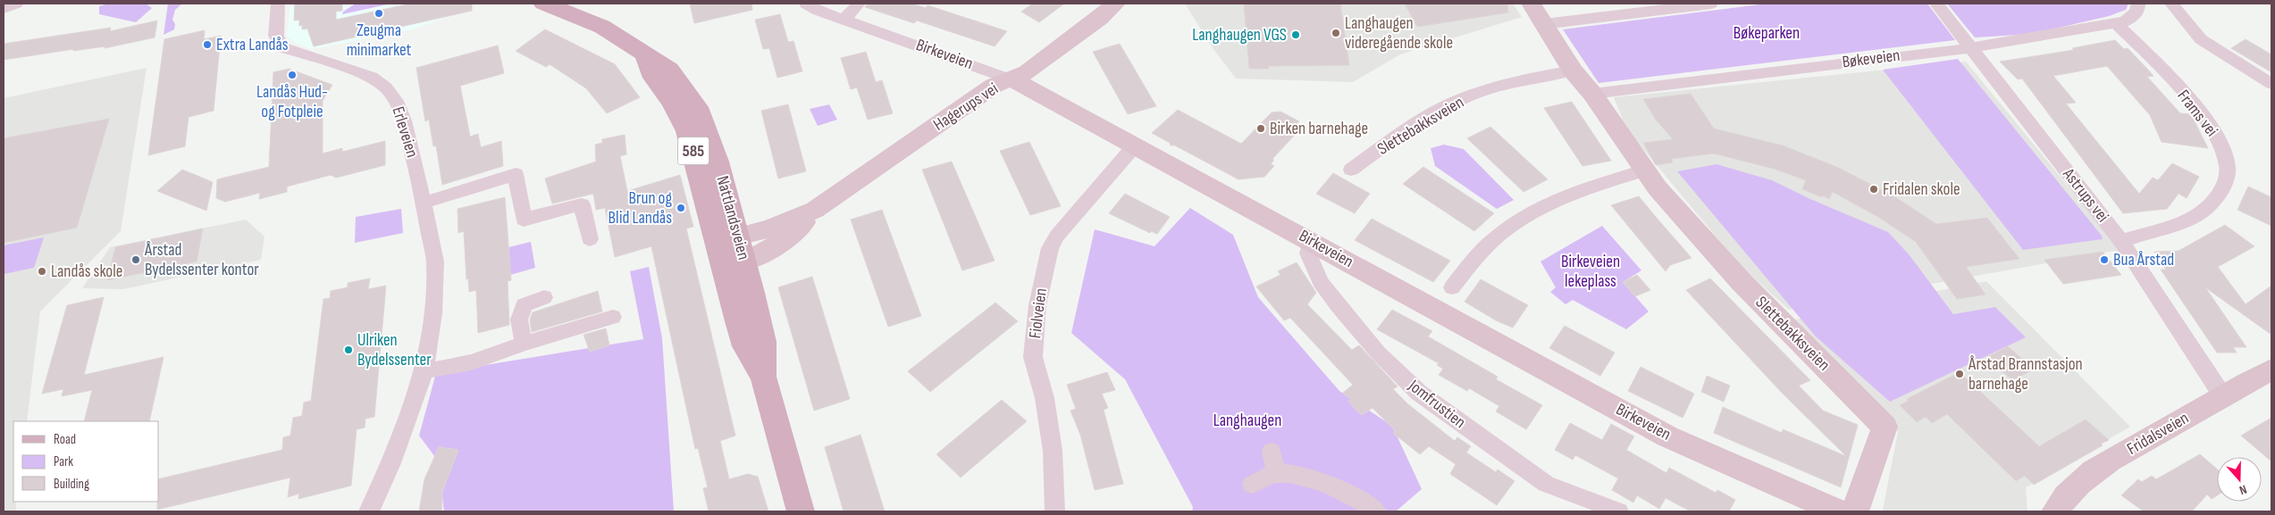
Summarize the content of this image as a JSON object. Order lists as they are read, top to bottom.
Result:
{
  "streets": {
    "main road": ["585", "Nattlandsveien"],
    "street": [
      "Birkeveien",
      "Bøkeveien",
      "Hagerups vei",
      "Frams vei",
      "Slettebakksveien",
      "Erleveien",
      "Astrups vei",
      "Fiolveien",
      "Jomfrustien",
      "Fridalsveien"
    ]
  },
  "crossings": [
    ["Birkeveien", "Hagerups vei"],
    ["Birkeveien", "Fiolveien"],
    ["Birkeveien", "Jomfrustien"],
    ["Bøkeveien", "Frams vei"],
    ["Bøkeveien", "Slettebakksveien"],
    ["Bøkeveien", "Astrups vei"],
    ["Hagerups vei", "Nattlandsveien"],
    ["Frams vei", "Astrups vei"],
    ["Astrups vei", "Fridalsveien"]
  ],
  "parks": ["Bøkeparken", "Birkeveien lekeplass", "Langhaugen"],
  "places": [
    "Zeugma minimarket",
    "Langhaugen videregående skole",
    "Langhaugen VGS",
    "Extra Landås",
    "Landås Hud- og Fotpleie",
    "Birken barnehage",
    "Fridalen skole",
    "Brun og Blid Landås",
    "Årstad Bydelssenter kontor",
    "Bua Årstad",
    "Landås skole",
    "Ulriken Bydelssenter",
    "Årstad Brannstasjon barnehage"
  ],
  "legend": ["Road", "Park", "Building"],
  "north": "bottom"
}
